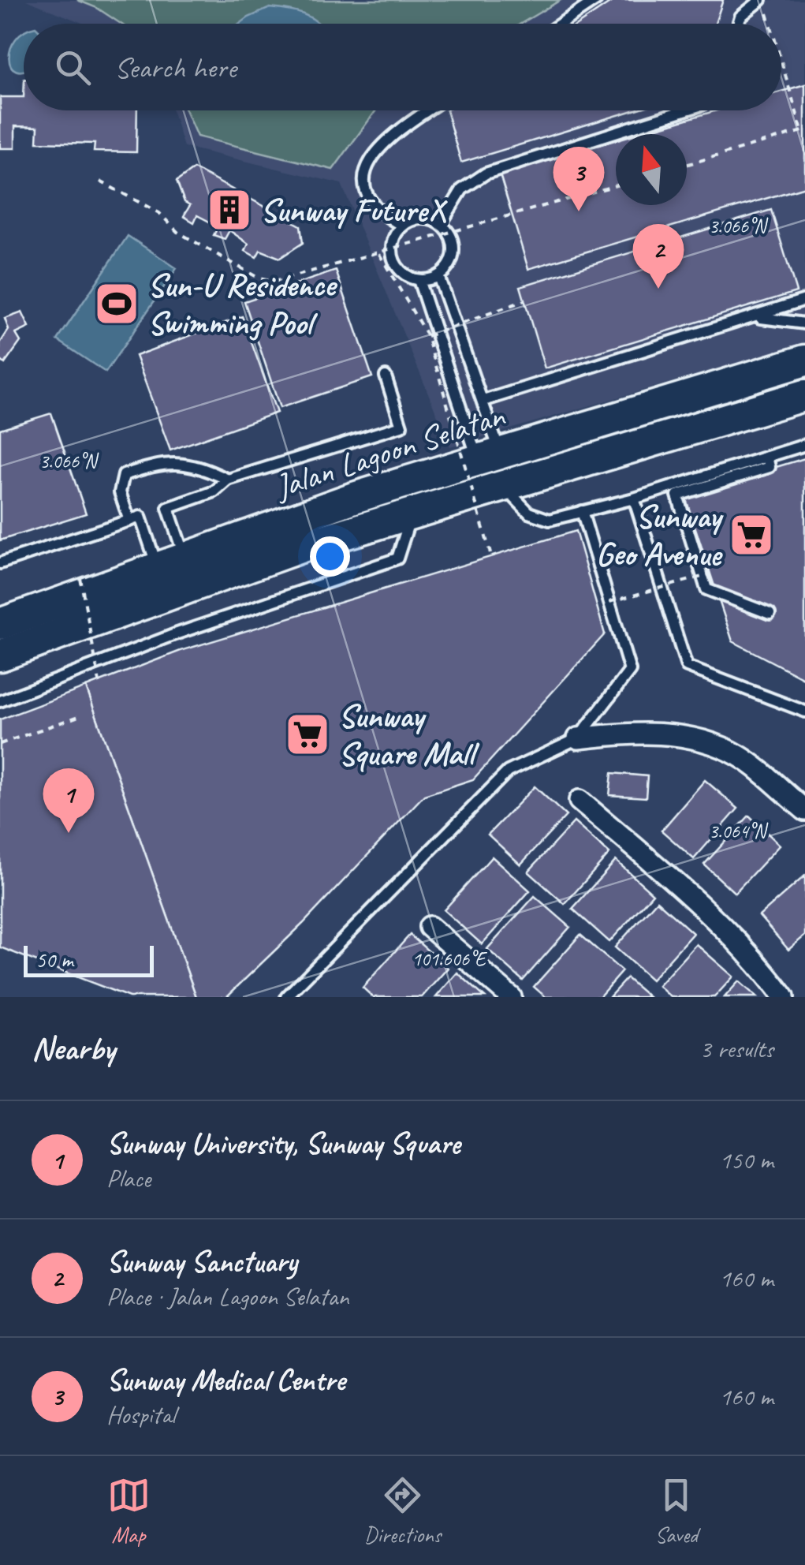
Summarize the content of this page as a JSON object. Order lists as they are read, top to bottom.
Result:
{
  "streets": {
    "main road": ["Jalan Lagoon Selatan"]
  },
  "places": {
    "building": ["Sunway FutureX"],
    "sports": ["Sun-U Residence Swimming Pool"],
    "supermarket": ["Sunway Geo Avenue", "Sunway Square Mall"]
  },
  "scale_bar": "50 m",
  "north": "top",
  "page": {
    "search": "Search here",
    "pins": ["3", "2", "1"],
    "scale": "50 m",
    "heading": ["Nearby", "3 results"],
    "list": [
      {
        "mark": "1",
        "name": "Sunway University, Sunway Square",
        "note": "Place",
        "value": "150 m"
      },
      {
        "mark": "2",
        "name": "Sunway Sanctuary",
        "note": "Place · Jalan Lagoon Selatan",
        "value": "160 m"
      },
      {
        "mark": "3",
        "name": "Sunway Medical Centre",
        "note": "Hospital",
        "value": "160 m"
      }
    ],
    "nav": ["Map", "Directions", "Saved"]
  },
  "coordinates": ["3.066°N", "3.064°N", "101.606°E"]
}
